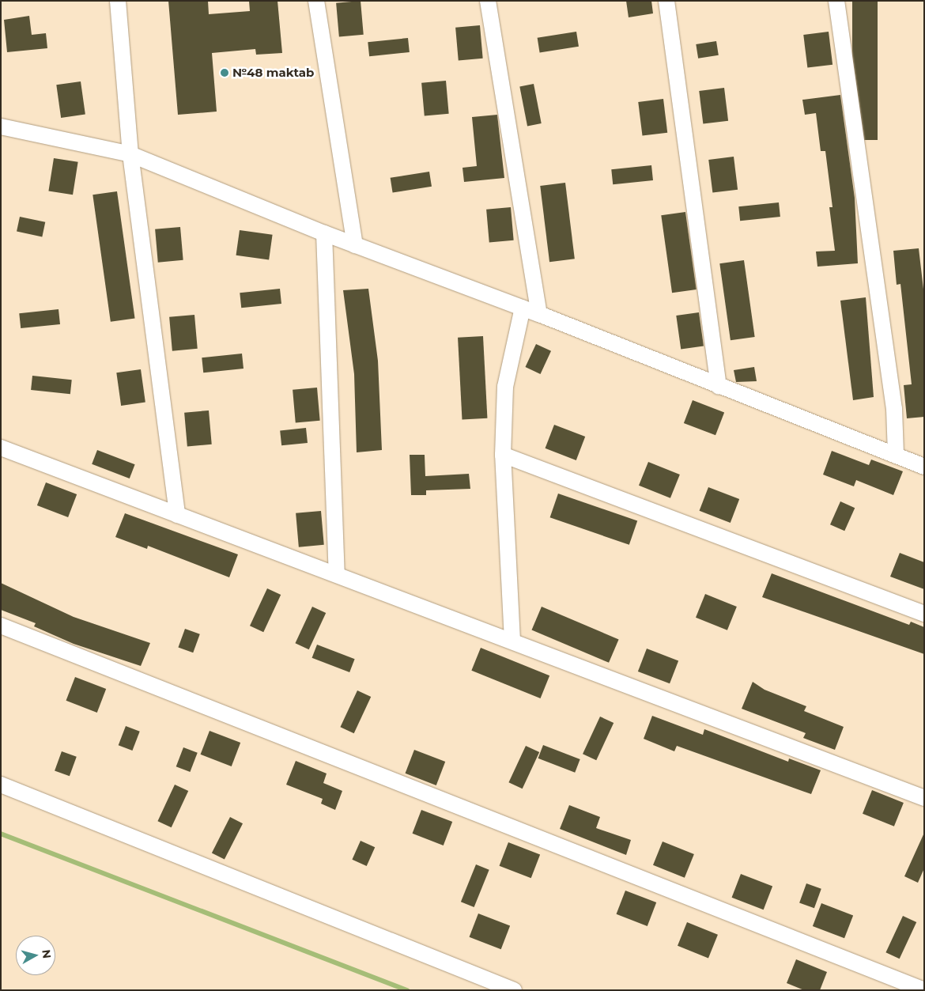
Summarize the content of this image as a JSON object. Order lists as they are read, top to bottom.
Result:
{
  "places": ["№48 maktab"],
  "north": "right"
}
